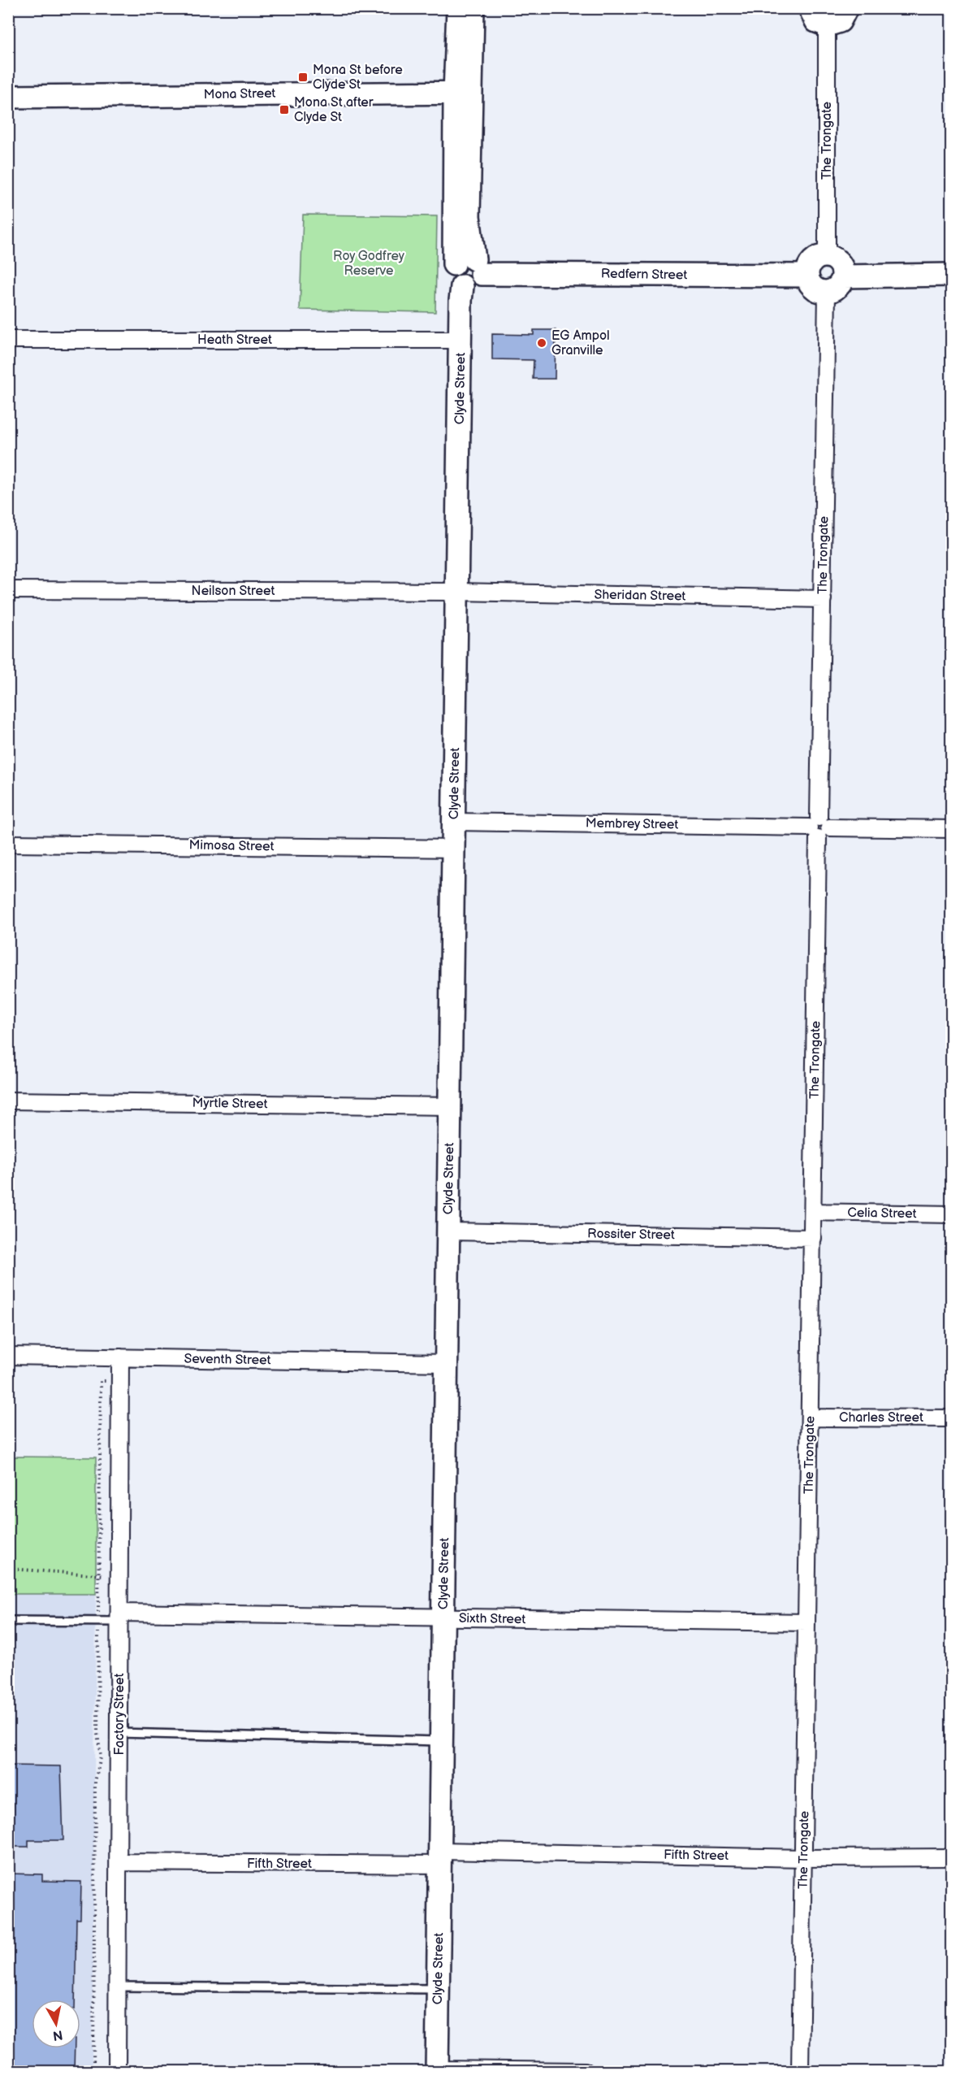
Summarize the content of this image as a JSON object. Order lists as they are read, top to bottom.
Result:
{
  "streets": {
    "main road": ["Mona Street", "Redfern Street", "Clyde Street"],
    "street": [
      "The Trongate",
      "Heath Street",
      "Neilson Street",
      "Sheridan Street",
      "Membrey Street",
      "Mimosa Street",
      "Myrtle Street",
      "Celia Street",
      "Rossiter Street",
      "Seventh Street",
      "Charles Street",
      "Sixth Street",
      "Factory Street",
      "Fifth Street"
    ]
  },
  "crossings": [
    ["The Trongate", "Redfern Street"],
    ["The Trongate", "Sheridan Street"],
    ["The Trongate", "Membrey Street"],
    ["The Trongate", "Celia Street"],
    ["The Trongate", "Rossiter Street"],
    ["The Trongate", "Charles Street"],
    ["The Trongate", "Sixth Street"],
    ["The Trongate", "Fifth Street"],
    ["Redfern Street", "Clyde Street"],
    ["Heath Street", "Clyde Street"],
    ["Clyde Street", "Neilson Street"],
    ["Clyde Street", "Sheridan Street"],
    ["Clyde Street", "Membrey Street"],
    ["Clyde Street", "Mimosa Street"],
    ["Clyde Street", "Myrtle Street"],
    ["Clyde Street", "Rossiter Street"],
    ["Clyde Street", "Seventh Street"],
    ["Clyde Street", "Sixth Street"],
    ["Clyde Street", "Fifth Street"],
    ["Neilson Street", "Sheridan Street"],
    ["Seventh Street", "Factory Street"],
    ["Sixth Street", "Factory Street"],
    ["Factory Street", "Fifth Street"]
  ],
  "parks": ["Roy Godfrey Reserve"],
  "places": {
    "transit": ["Mona St before Clyde St", "Mona St after Clyde St"],
    "other": ["EG Ampol Granville"]
  },
  "north": "bottom"
}
